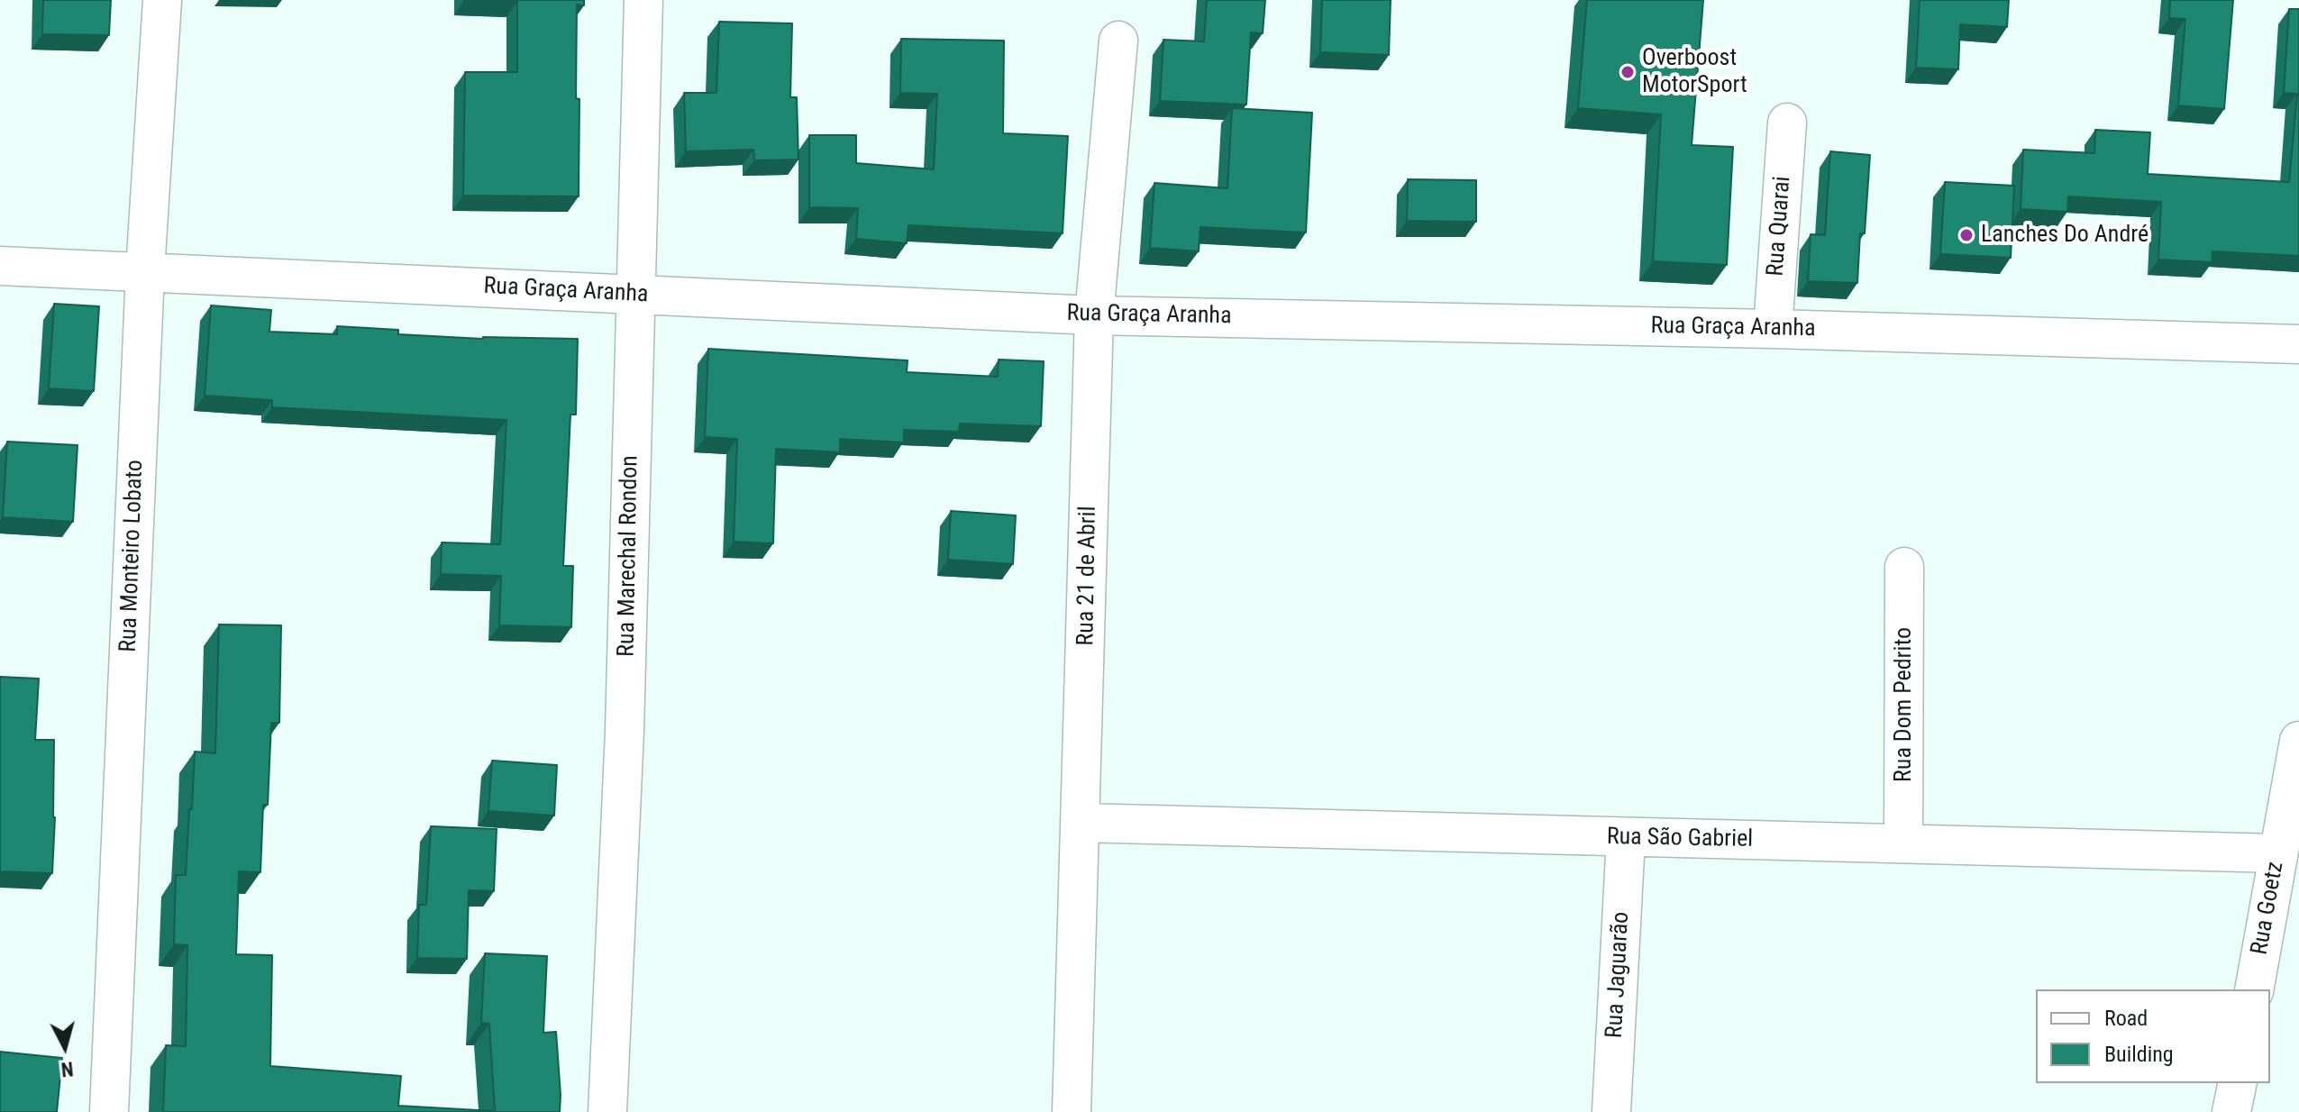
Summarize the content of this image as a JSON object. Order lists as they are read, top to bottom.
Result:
{
  "streets": {
    "street": [
      "Rua Quarai",
      "Rua Graça Aranha",
      "Rua Monteiro Lobato",
      "Rua Marechal Rondon",
      "Rua 21 de Abril",
      "Rua Dom Pedrito",
      "Rua São Gabriel",
      "Rua Goetz",
      "Rua Jaguarão"
    ]
  },
  "crossings": [
    ["Rua Quarai", "Rua Graça Aranha"],
    ["Rua Graça Aranha", "Rua Monteiro Lobato"],
    ["Rua Graça Aranha", "Rua Marechal Rondon"],
    ["Rua Graça Aranha", "Rua 21 de Abril"],
    ["Rua 21 de Abril", "Rua São Gabriel"],
    ["Rua Dom Pedrito", "Rua São Gabriel"],
    ["Rua São Gabriel", "Rua Goetz"],
    ["Rua São Gabriel", "Rua Jaguarão"]
  ],
  "places": ["Overboost MotorSport", "Lanches Do André"],
  "legend": ["Road", "Building"],
  "north": "bottom"
}
